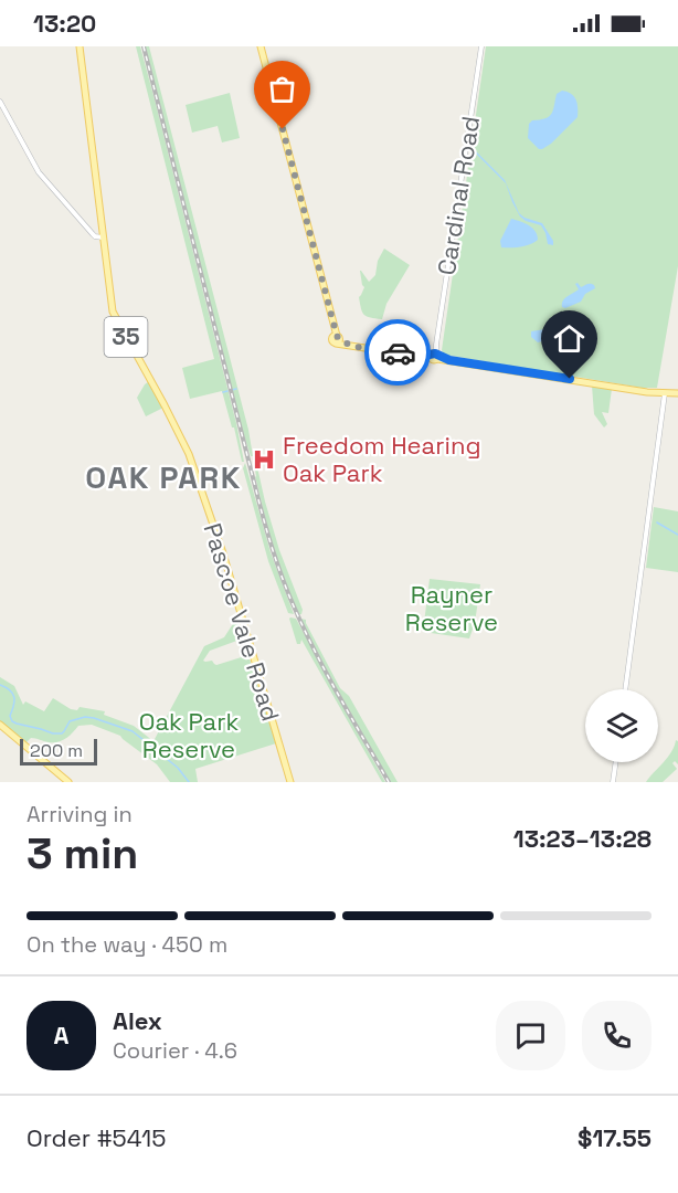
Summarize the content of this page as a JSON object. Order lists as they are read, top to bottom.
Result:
{
  "streets": {
    "main road": ["35", "Pascoe Vale Road"],
    "street": ["Cardinal Road"]
  },
  "districts": ["OAK PARK"],
  "parks": ["Rayner Reserve", "Oak Park Reserve"],
  "places": {
    "hospital": ["Freedom Hearing Oak Park"]
  },
  "scale_bar": "200 m",
  "page": {
    "status": "13:20",
    "scale": "200 m",
    "heading": ["3 min", "Arriving in", "13:23–13:28"],
    "panel": [
      "Alex",
      "Courier · 4.6",
      "Order #5415",
      "$17.55"
    ],
    "bar": "On the way · 450 m",
    "round": "A"
  }
}
